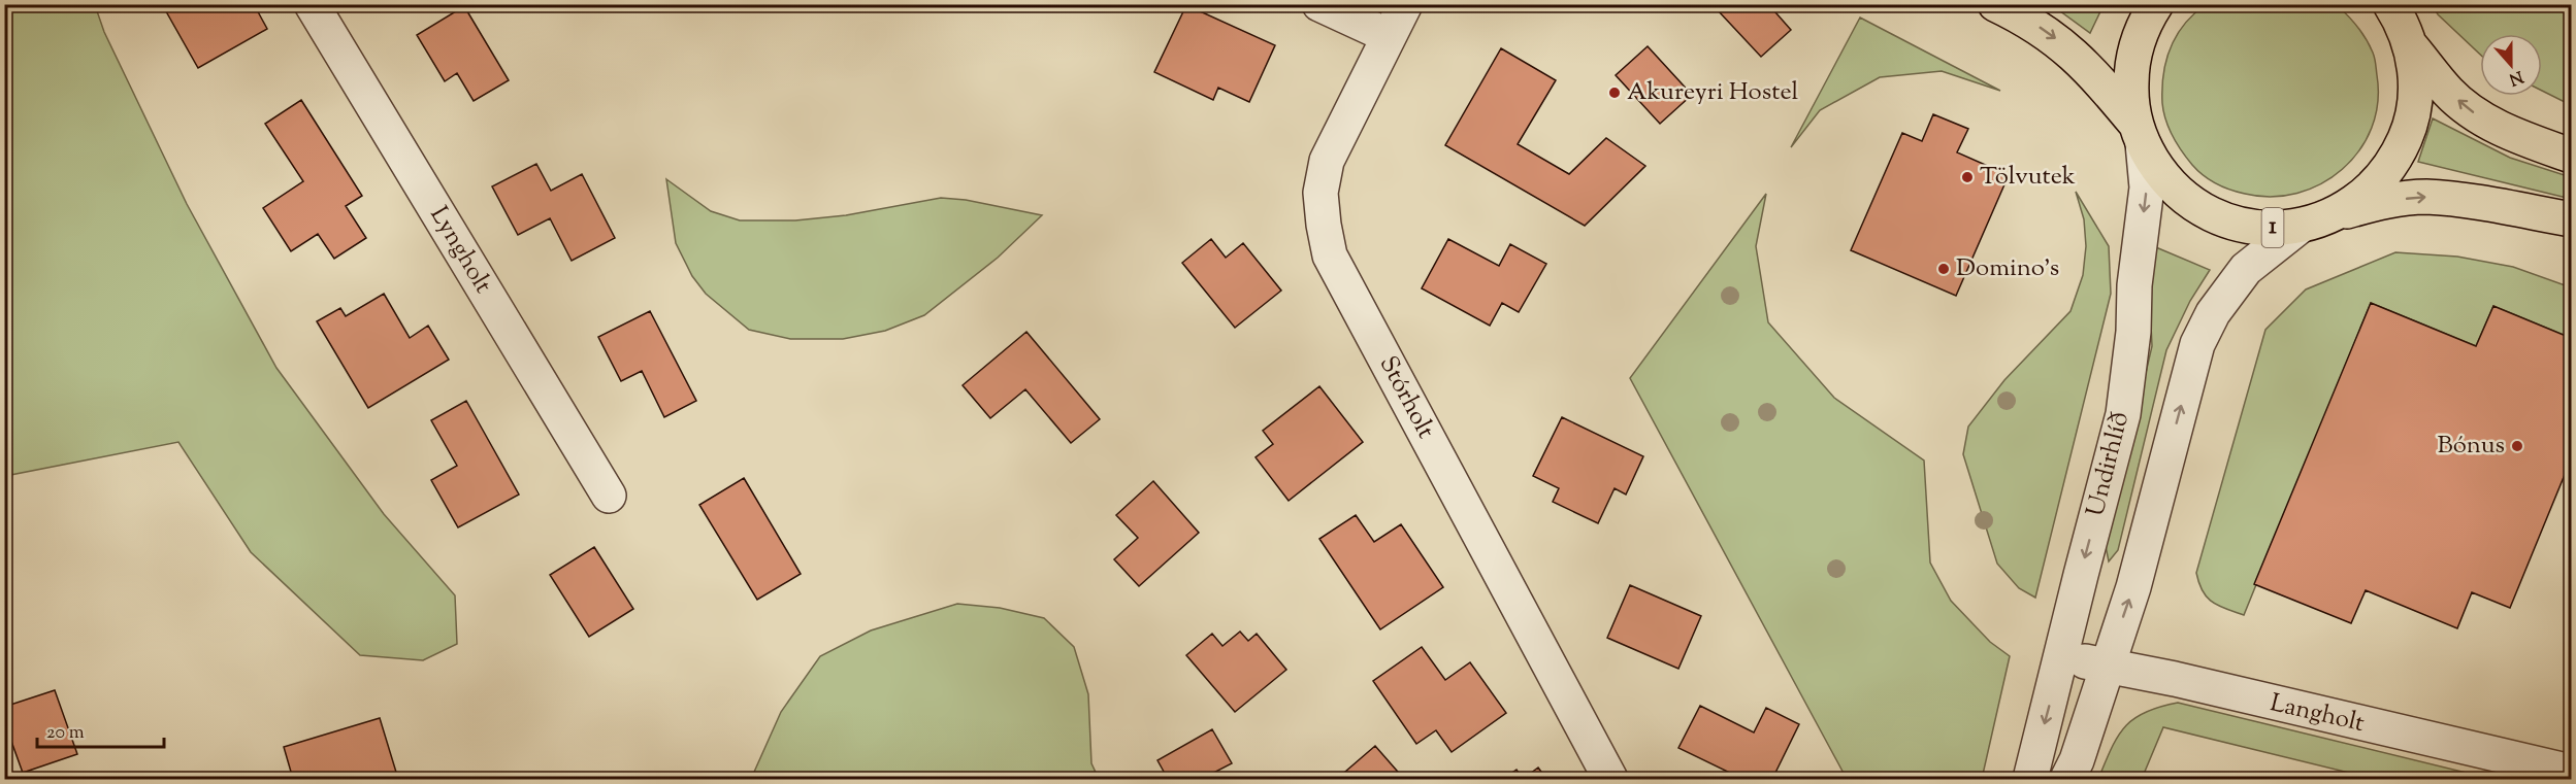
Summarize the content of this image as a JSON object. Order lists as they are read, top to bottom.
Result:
{
  "streets": {
    "highway": ["1"],
    "street": [
      "Lyngholt",
      "Stórholt",
      "Undirhlíð",
      "Langholt"
    ]
  },
  "crossings": [
    ["1", "Undirhlíð"],
    ["Undirhlíð", "Langholt"]
  ],
  "places": [
    "Akureyri Hostel",
    "Tölvutek",
    "Domino's",
    "Bónus"
  ],
  "scale_bar": "20 m",
  "north": "bottom"
}
